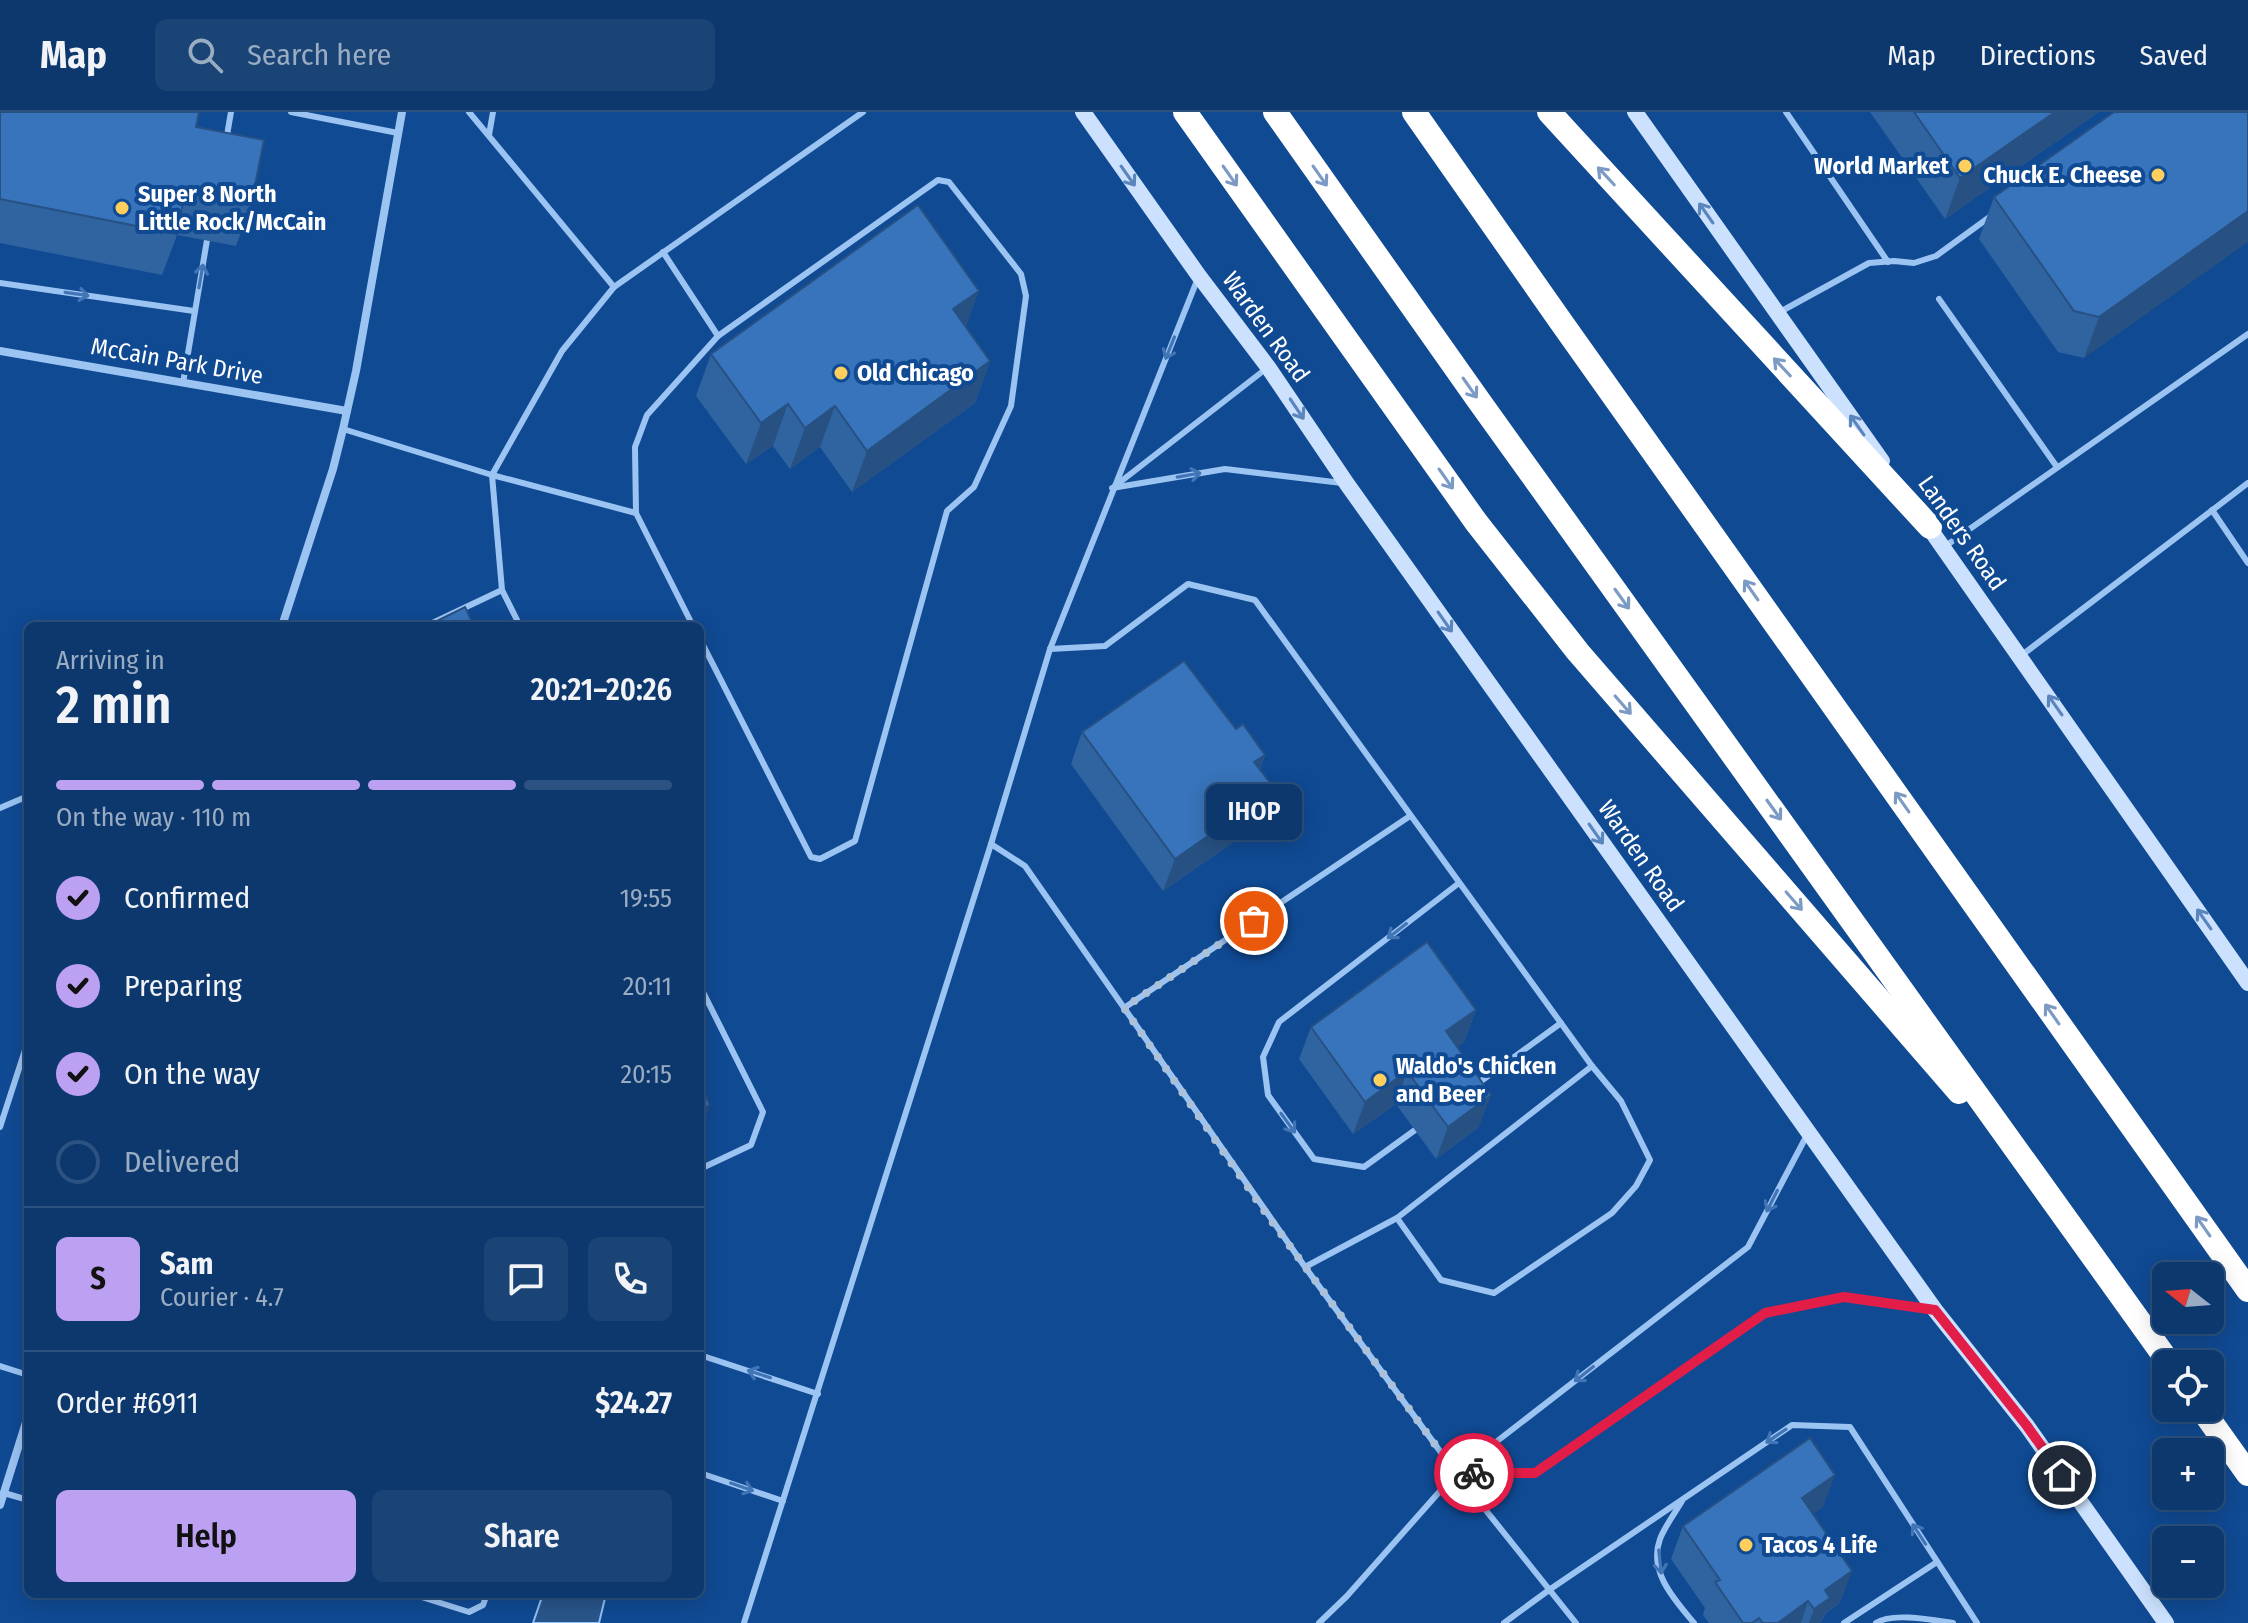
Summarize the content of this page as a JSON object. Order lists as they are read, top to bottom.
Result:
{
  "streets": {
    "main road": ["Warden Road", "Landers Road"],
    "street": ["McCain Park Drive"]
  },
  "one_way": ["Warden Road", "Landers Road"],
  "places": [
    "World Market",
    "Chuck E. Cheese",
    "Super 8 North Little Rock/McCain",
    "Old Chicago",
    "IHOP",
    "Waldo's Chicken and Beer",
    "Tacos 4 Life"
  ],
  "north": "left",
  "page": {
    "header": "Map",
    "search": "Search here",
    "nav": ["Map", "Directions", "Saved"],
    "heading": ["2 min", "Arriving in", "20:21–20:26"],
    "panel": [
      "Sam",
      "Courier · 4.7",
      "Order #6911",
      "$24.27"
    ],
    "bar": "On the way · 110 m",
    "bubble": "IHOP",
    "list": [
      ["Confirmed", "19:55"],
      ["Preparing", "20:11"],
      ["On the way", "20:15"],
      "Delivered"
    ],
    "round": "S",
    "map_buttons": ["+", "−"],
    "buttons": ["Help", "Share"]
  }
}
